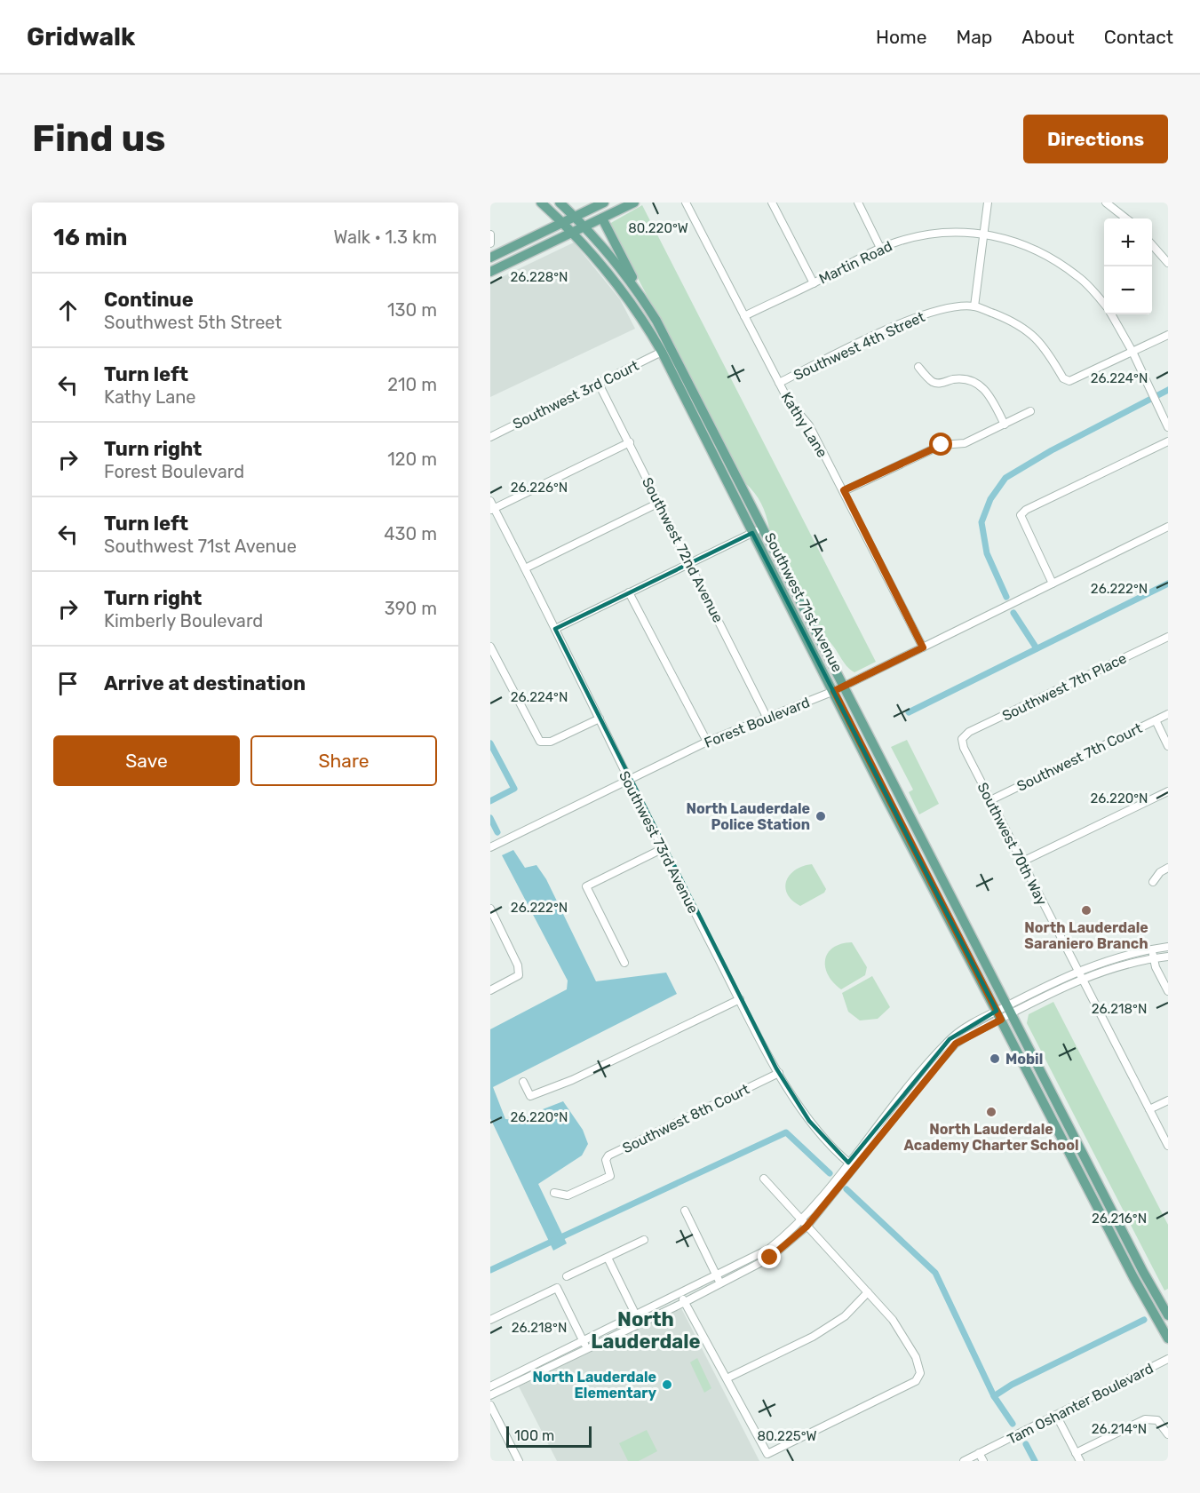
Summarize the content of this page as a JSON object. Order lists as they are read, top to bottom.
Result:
{
  "streets": {
    "main road": ["Southwest 71st Avenue"],
    "street": [
      "Martin Road",
      "Southwest 4th Street",
      "Southwest 3rd Court",
      "Kathy Lane",
      "Southwest 72nd Avenue",
      "Southwest 7th Place",
      "Forest Boulevard",
      "Southwest 7th Court",
      "Southwest 73rd Avenue",
      "Southwest 70th Way",
      "Southwest 8th Court",
      "Tam Oshanter Boulevard"
    ]
  },
  "crossings": [
    ["Martin Road", "Southwest 4th Street"],
    ["Martin Road", "Kathy Lane"],
    ["Southwest 4th Street", "Kathy Lane"],
    ["Southwest 3rd Court", "Southwest 72nd Avenue"],
    ["Southwest 3rd Court", "Southwest 71st Avenue"],
    ["Kathy Lane", "Forest Boulevard"],
    ["Southwest 72nd Avenue", "Forest Boulevard"],
    ["Southwest 71st Avenue", "Forest Boulevard"],
    ["Southwest 7th Place", "Southwest 70th Way"],
    ["Forest Boulevard", "Southwest 73rd Avenue"],
    ["Southwest 7th Court", "Southwest 70th Way"],
    ["Southwest 73rd Avenue", "Southwest 8th Court"]
  ],
  "districts": ["North Lauderdale"],
  "places": [
    "North Lauderdale Police Station",
    "North Lauderdale Saraniero Branch",
    "Mobil",
    "North Lauderdale Academy Charter School",
    "North Lauderdale Elementary"
  ],
  "scale_bar": "100 m",
  "page": {
    "header": "Gridwalk",
    "nav": [
      "Home",
      "Map",
      "About",
      "Contact"
    ],
    "buttons": [
      "Directions",
      ["Save", "Share"]
    ],
    "title": "Find us",
    "heading": ["16 min", "Walk · 1.3 km"],
    "map_buttons": ["+", "−"],
    "list": [
      ["Continue", "Southwest 5th Street", "130 m"],
      ["Turn left", "Kathy Lane", "210 m"],
      ["Turn right", "Forest Boulevard", "120 m"],
      ["Turn left", "Southwest 71st Avenue", "430 m"],
      ["Turn right", "Kimberly Boulevard", "390 m"],
      "Arrive at destination"
    ],
    "scale": "100 m"
  },
  "coordinates": [
    "80.220°W",
    "26.228°N",
    "26.224°N",
    "26.226°N",
    "26.222°N",
    "26.220°N",
    "26.218°N",
    "26.216°N",
    "26.214°N",
    "80.225°W"
  ]
}
